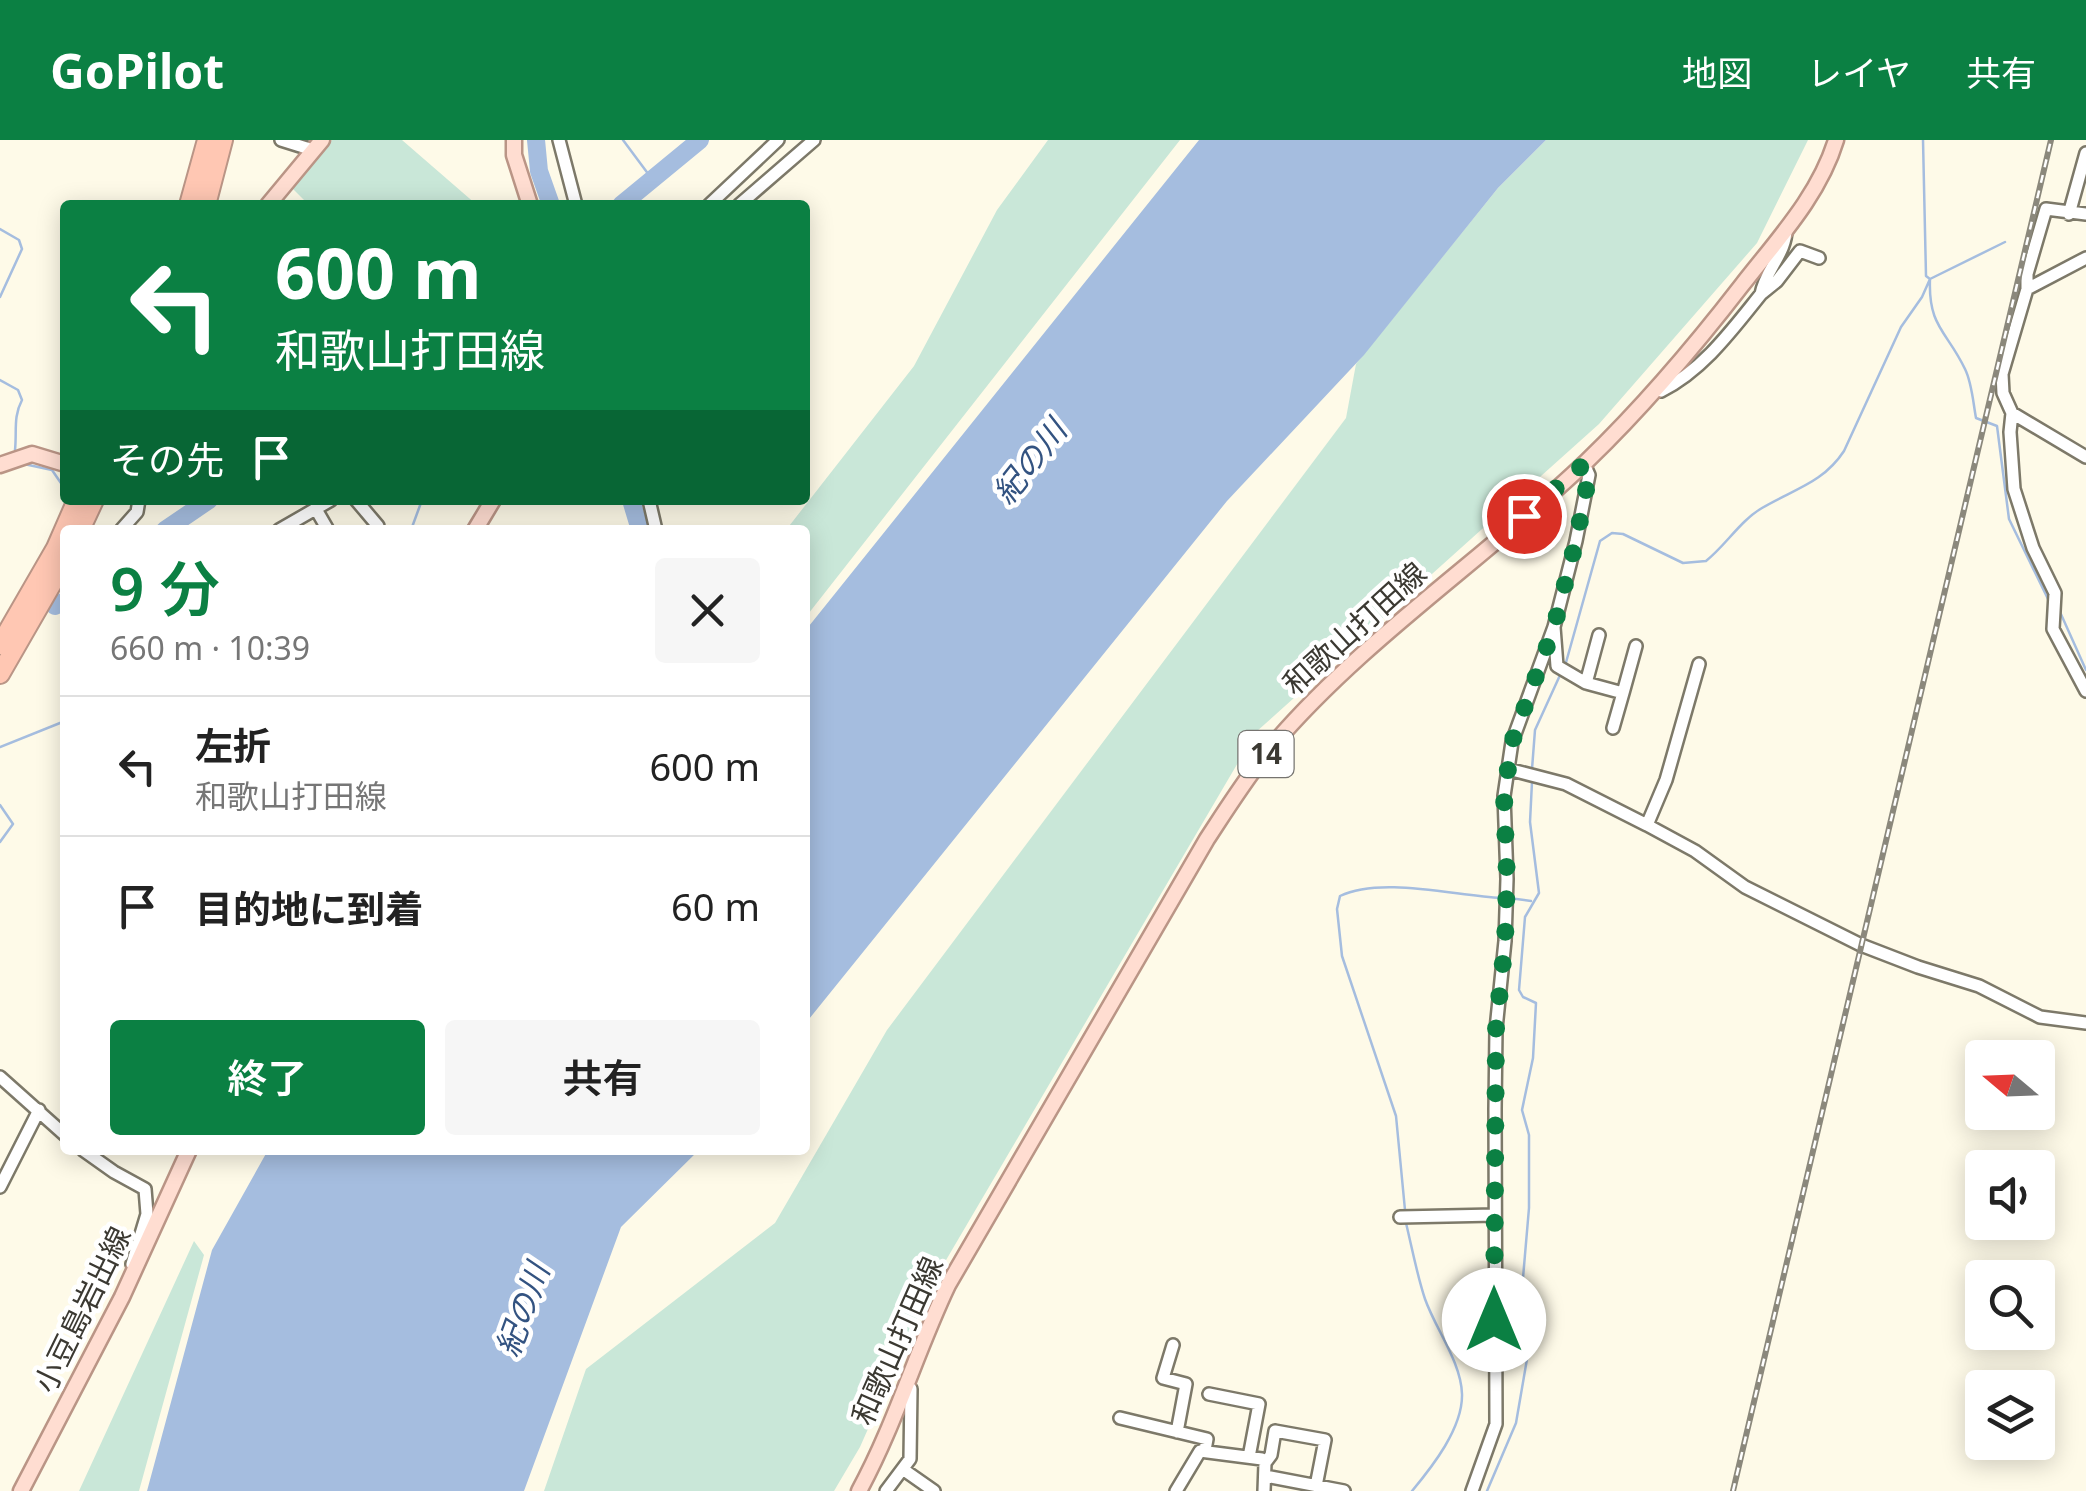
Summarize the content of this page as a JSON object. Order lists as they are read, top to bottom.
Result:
{
  "streets": {
    "main road": ["和歌山打田線", "14", "小豆島岩出線"]
  },
  "water": ["紀の川"],
  "north": "left",
  "page": {
    "header": "GoPilot",
    "nav": ["地図", "レイヤ", "共有"],
    "turn": ["600 m", "和歌山打田線"],
    "then": "その先",
    "heading": ["9 分", "660 m · 10:39"],
    "list": [
      {
        "name": "左折",
        "note": "和歌山打田線",
        "value": "600 m"
      },
      {
        "name": "目的地に到着",
        "value": "60 m"
      }
    ],
    "buttons": ["終了", "共有"]
  }
}
